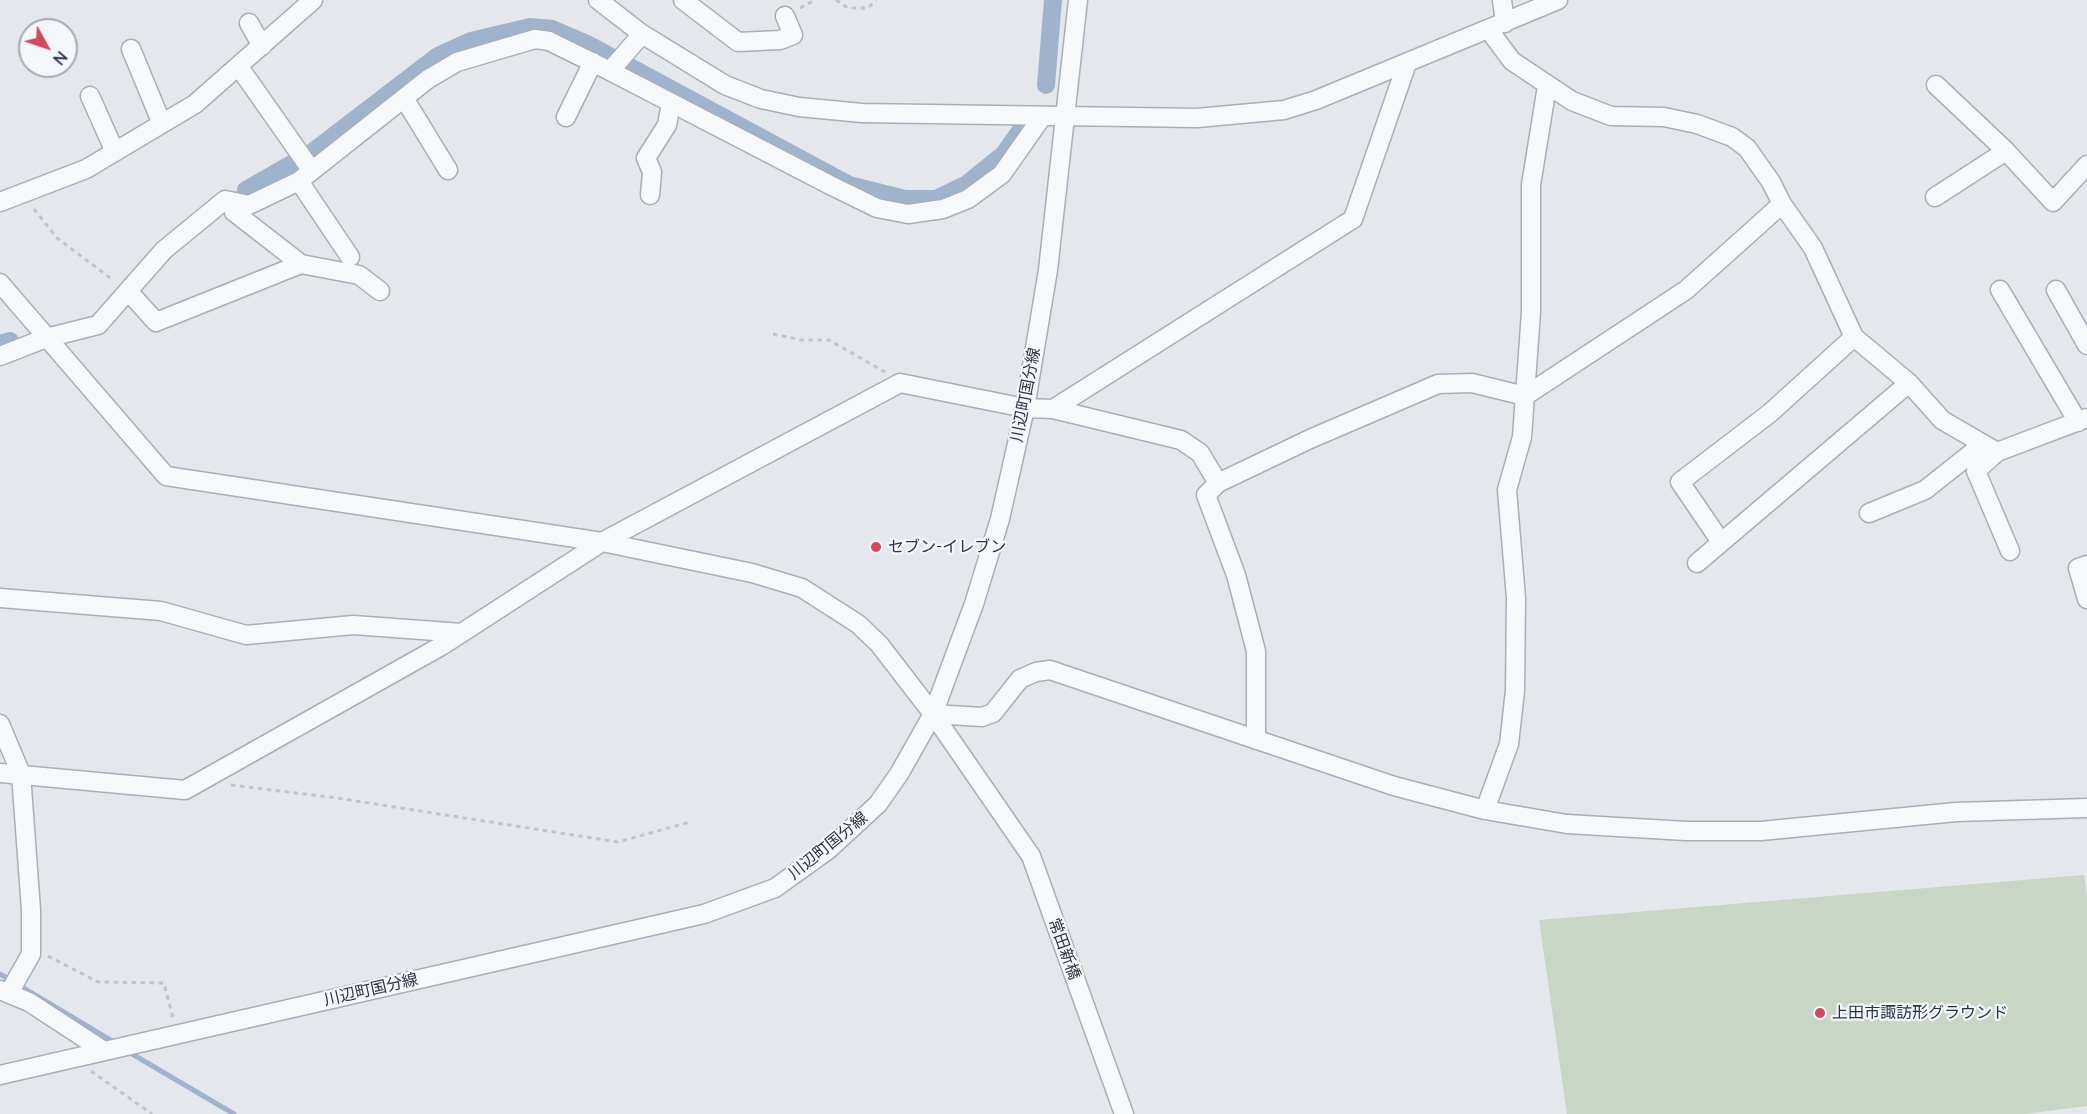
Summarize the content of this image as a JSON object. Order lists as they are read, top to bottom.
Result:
{
  "streets": {
    "street": ["川辺町国分線", "常田新橋"]
  },
  "crossings": [
    ["川辺町国分線", "常田新橋"]
  ],
  "places": ["セブン-イレブン", "上田市諏訪形グラウンド"],
  "north": "bottom right"
}
